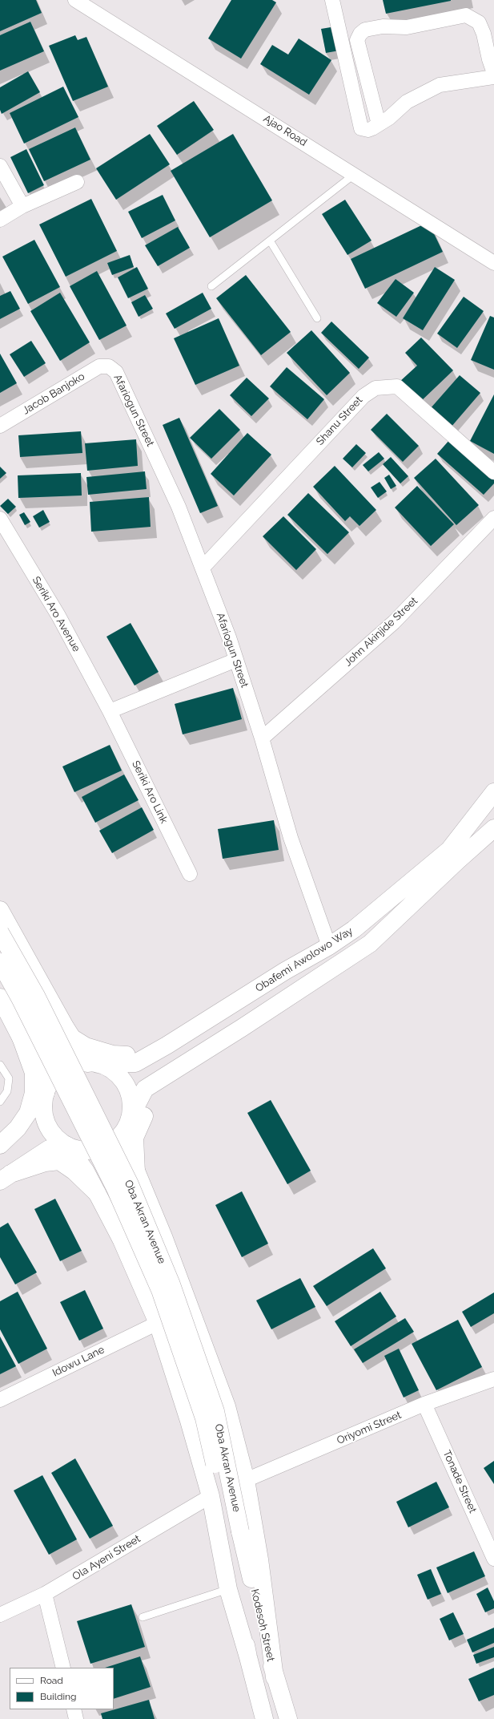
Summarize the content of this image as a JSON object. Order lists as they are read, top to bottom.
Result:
{
  "streets": {
    "main road": ["Obafemi Awolowo Way", "Oba Akran Avenue", "Kodesoh Street"],
    "street": [
      "Ajao Road",
      "Jacob Banjoko",
      "Afariogun Street",
      "Shanu Street",
      "Seriki Aro Avenue",
      "John Akinjide Street",
      "Seriki Aro Link",
      "Idowu Lane",
      "Oriyomi Street",
      "Tonade Street",
      "Ola Ayeni Street"
    ]
  },
  "crossings": [
    ["Jacob Banjoko", "Afariogun Street"],
    ["Afariogun Street", "Shanu Street"],
    ["Afariogun Street", "John Akinjide Street"],
    ["Afariogun Street", "Obafemi Awolowo Way"],
    ["Seriki Aro Avenue", "Seriki Aro Link"],
    ["Oba Akran Avenue", "Kodesoh Street"],
    ["Oriyomi Street", "Tonade Street"]
  ],
  "legend": ["Road", "Building"]
}
